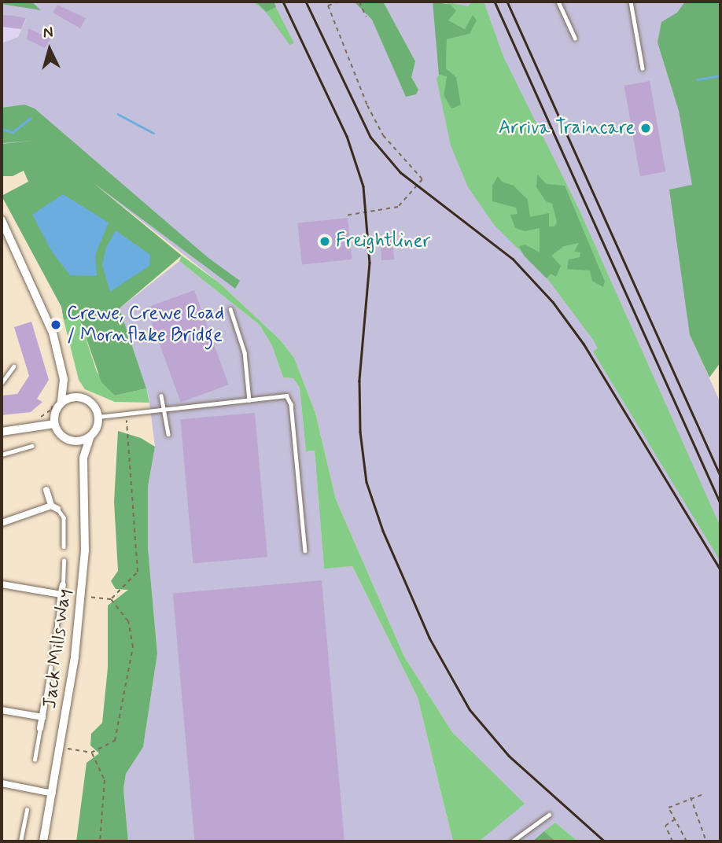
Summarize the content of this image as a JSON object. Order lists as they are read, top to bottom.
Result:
{
  "streets": {
    "main road": ["Jack Mills Way"]
  },
  "places": ["Arriva Traincare", "Freightliner", "Crewe, Crewe Road / Mornflake Bridge"],
  "north": "top"
}
